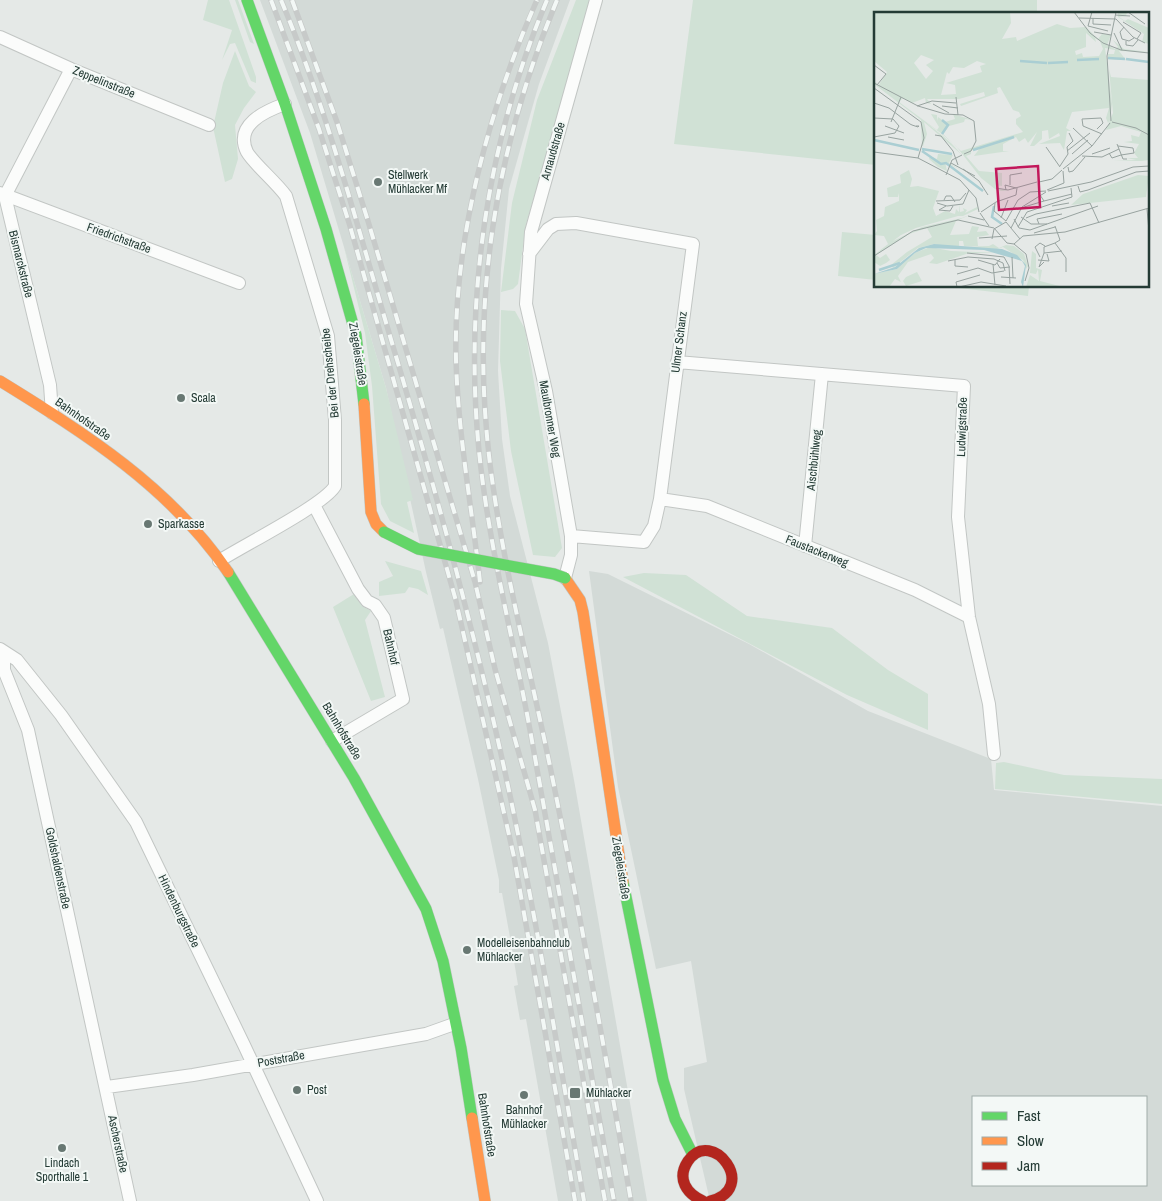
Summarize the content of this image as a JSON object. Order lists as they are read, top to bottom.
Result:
{
  "streets": {
    "street": [
      "Zeppelinstraße",
      "Arnaudstraße",
      "Friedrichstraße",
      "Bismarckstraße",
      "Ulmer Schanz",
      "Ziegeleistraße",
      "Bei der Drehscheibe",
      "Bahnhofstraße",
      "Maulbronner Weg",
      "Ludwigstraße",
      "Aischbühlweg",
      "Faustackerweg",
      "Bahnhof",
      "Goldshaldenstraße",
      "Hindenburgstraße",
      "Poststraße",
      "Ascherstraße"
    ]
  },
  "crossings": [
    ["Arnaudstraße", "Ulmer Schanz"],
    ["Arnaudstraße", "Maulbronner Weg"],
    ["Friedrichstraße", "Bismarckstraße"],
    ["Bismarckstraße", "Bahnhofstraße"],
    ["Ulmer Schanz", "Maulbronner Weg"],
    ["Ulmer Schanz", "Ludwigstraße"],
    ["Ulmer Schanz", "Faustackerweg"],
    ["Ziegeleistraße", "Bei der Drehscheibe"],
    ["Bei der Drehscheibe", "Bahnhofstraße"],
    ["Bei der Drehscheibe", "Bahnhof"],
    ["Bahnhofstraße", "Bahnhof"],
    ["Bahnhofstraße", "Poststraße"],
    ["Ludwigstraße", "Aischbühlweg"],
    ["Ludwigstraße", "Faustackerweg"],
    ["Aischbühlweg", "Faustackerweg"],
    ["Goldshaldenstraße", "Hindenburgstraße"],
    ["Goldshaldenstraße", "Poststraße"],
    ["Goldshaldenstraße", "Ascherstraße"],
    ["Hindenburgstraße", "Poststraße"],
    ["Poststraße", "Ascherstraße"]
  ],
  "places": {
    "other": [
      "Stellwerk Mühlacker Mf",
      "Scala",
      "Sparkasse",
      "Modelleisenbahnclub Mühlacker",
      "Post",
      "Bahnhof Mühlacker",
      "Lindach Sporthalle 1"
    ],
    "transit": ["Mühlacker"]
  },
  "legend": ["Fast", "Slow", "Jam"]
}
